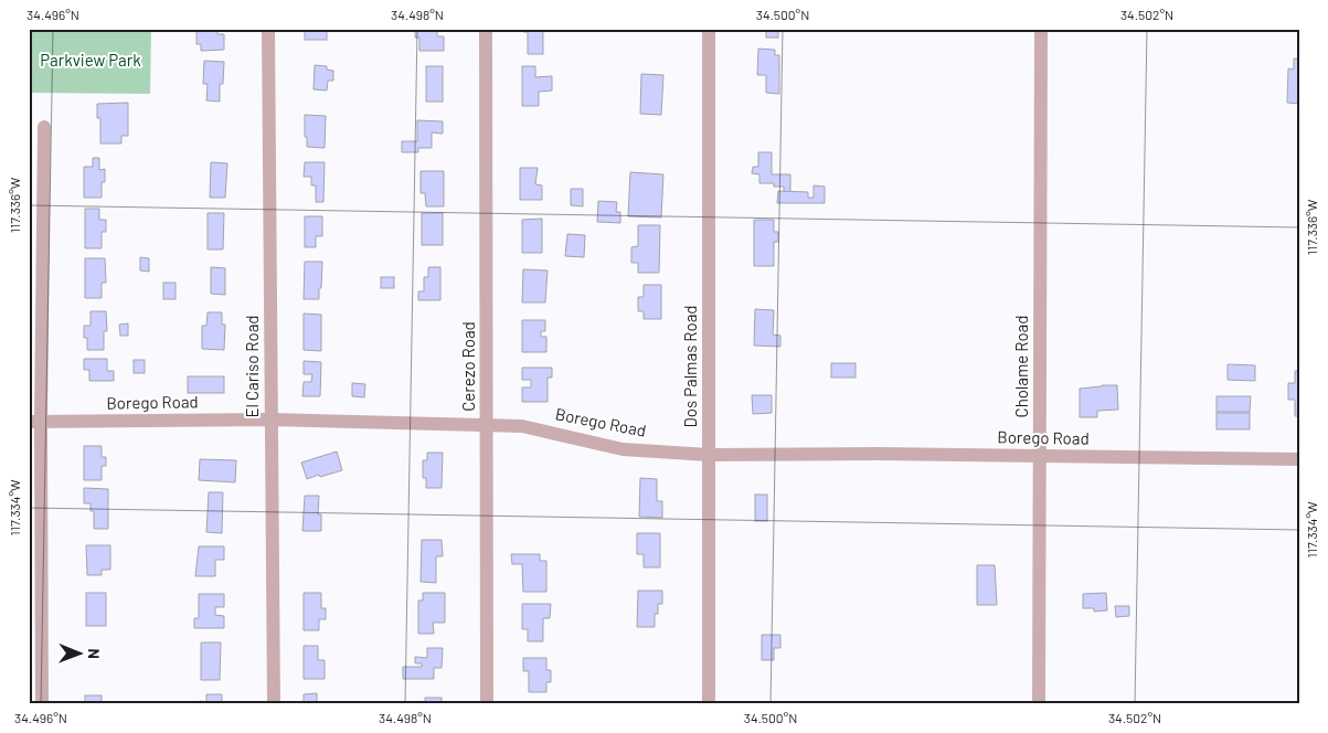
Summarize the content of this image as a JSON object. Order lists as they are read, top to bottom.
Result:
{
  "streets": {
    "street": [
      "El Cariso Road",
      "Cerezo Road",
      "Dos Palmas Road",
      "Cholame Road",
      "Borego Road"
    ]
  },
  "crossings": [
    ["El Cariso Road", "Borego Road"],
    ["Cerezo Road", "Borego Road"],
    ["Dos Palmas Road", "Borego Road"],
    ["Cholame Road", "Borego Road"]
  ],
  "parks": ["Parkview Park"],
  "north": "right",
  "coordinates": [
    "34.496°N",
    "34.498°N",
    "34.500°N",
    "34.502°N",
    "117.336°W",
    "117.334°W"
  ]
}
